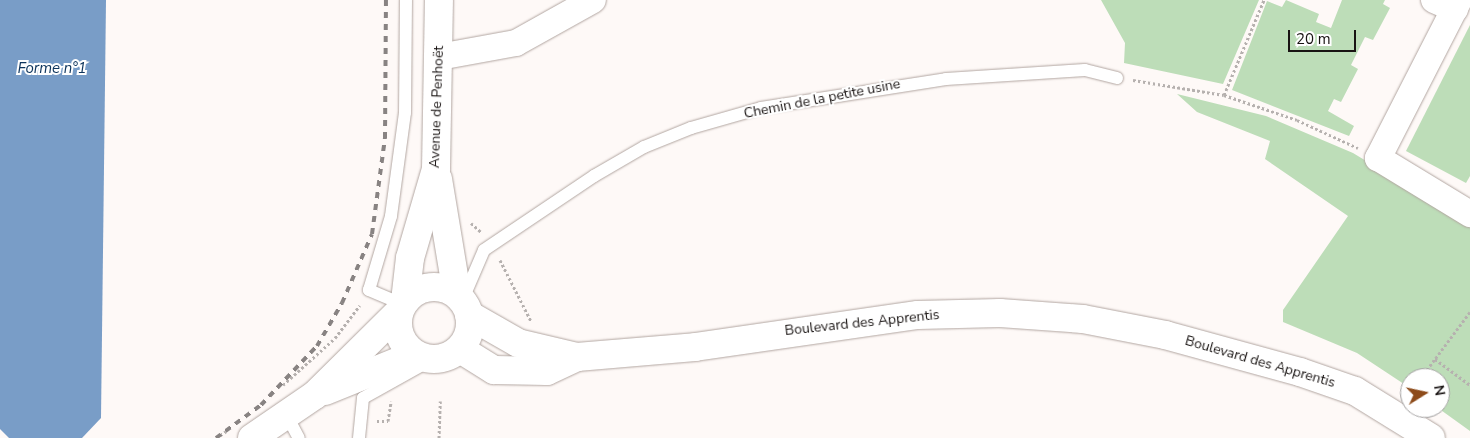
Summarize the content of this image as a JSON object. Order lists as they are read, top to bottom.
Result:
{
  "streets": {
    "main road": ["Avenue de Penhoët", "Boulevard des Apprentis"],
    "lane": ["Chemin de la petite usine"]
  },
  "crossings": [
    ["Chemin de la petite usine", "Avenue de Penhoët"],
    ["Chemin de la petite usine", "Boulevard des Apprentis"],
    ["Avenue de Penhoët", "Boulevard des Apprentis"]
  ],
  "water": ["Forme n°1"],
  "scale_bar": "20 m",
  "north": "right"
}
